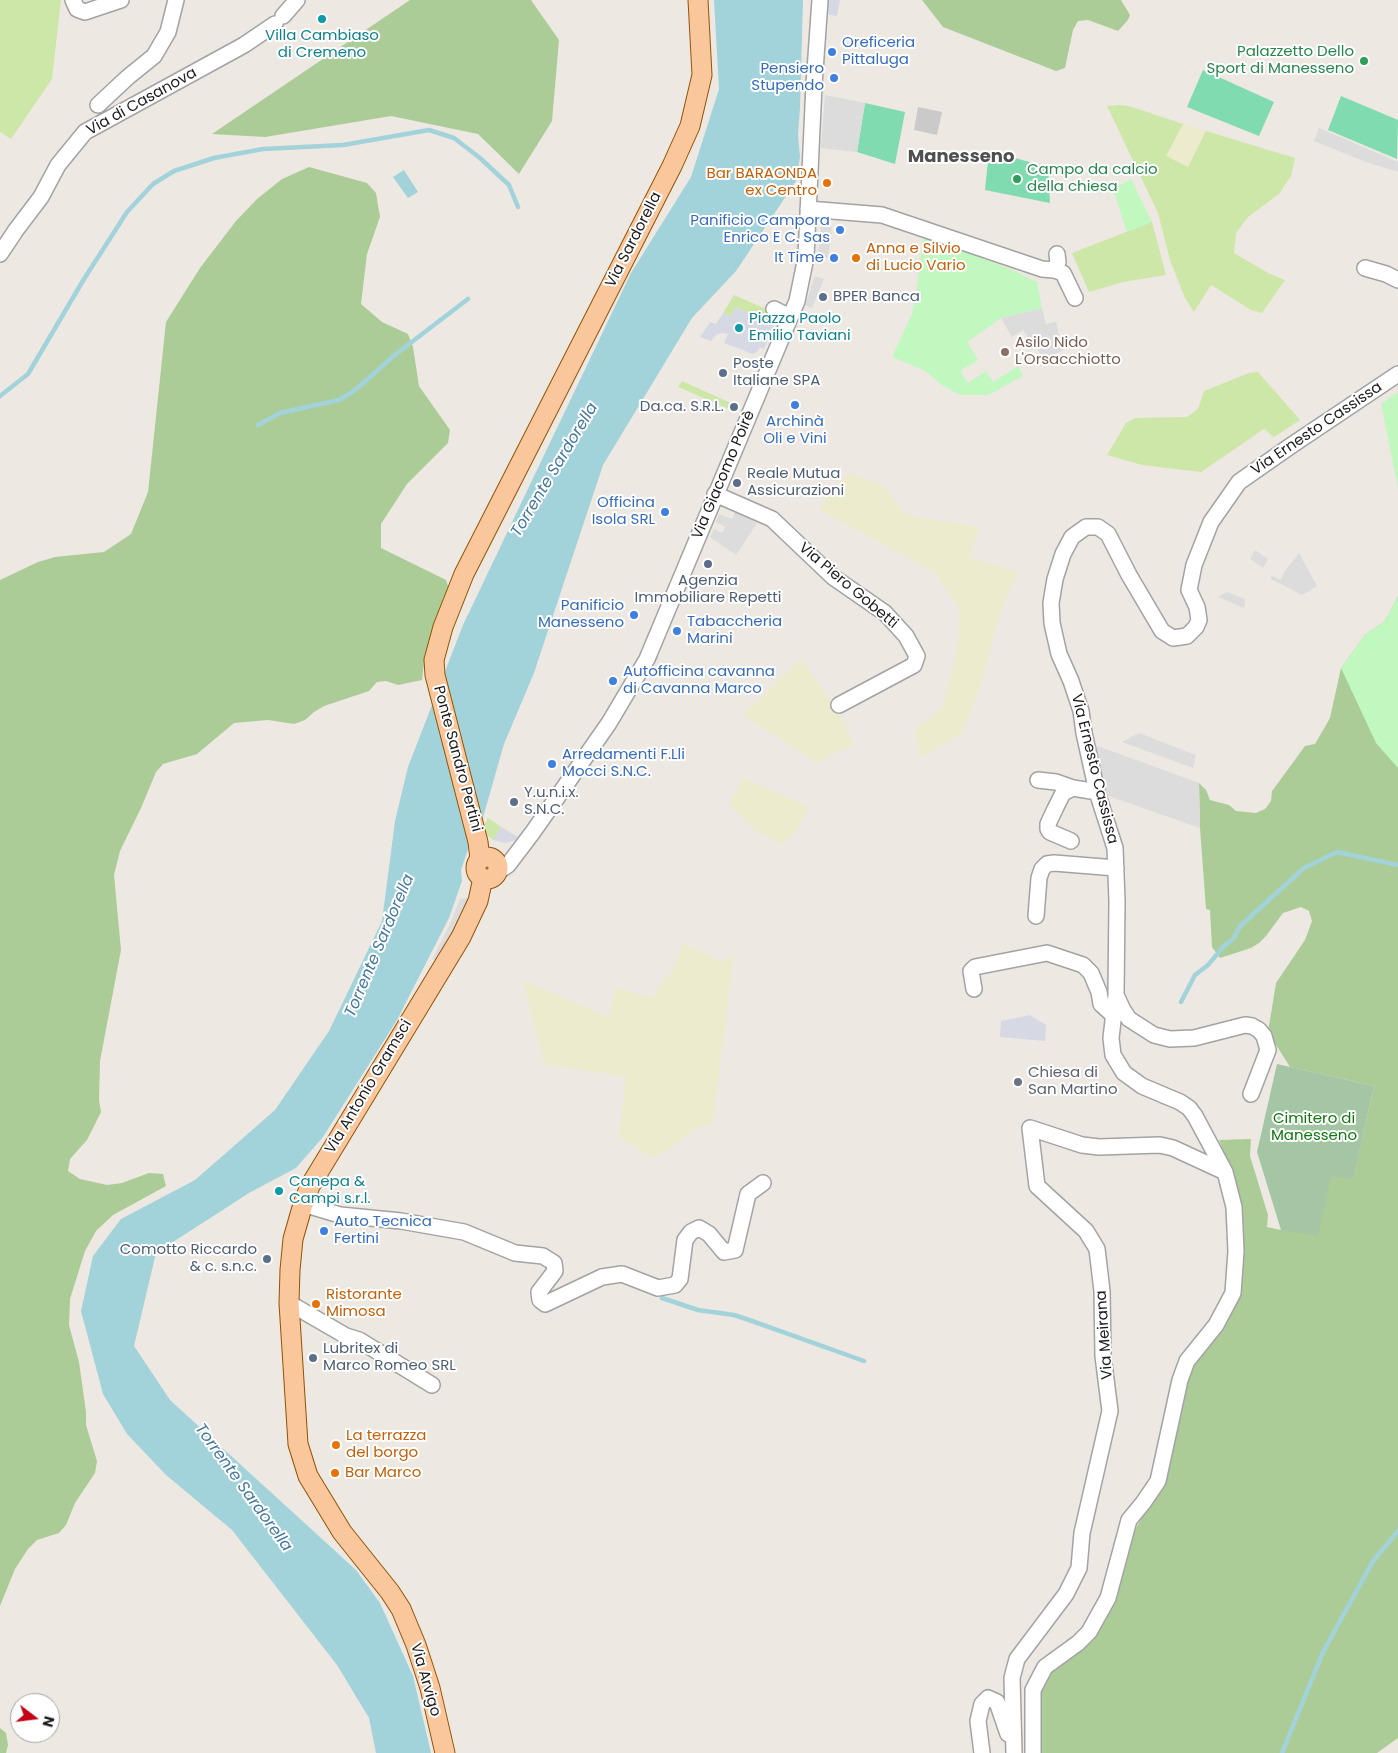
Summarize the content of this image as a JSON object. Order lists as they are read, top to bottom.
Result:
{
  "streets": {
    "main road": [
      "Via Sardorella",
      "Ponte Sandro Pertini",
      "Via Antonio Gramsci",
      "Via Arvigo"
    ],
    "street": [
      "Via di Casanova",
      "Via Ernesto Cassissa",
      "Via Giacomo Poirè",
      "Via Piero Gobetti",
      "Via Meirana"
    ]
  },
  "crossings": [
    ["Via Sardorella", "Ponte Sandro Pertini"],
    ["Via Ernesto Cassissa", "Via Meirana"],
    ["Via Giacomo Poirè", "Via Piero Gobetti"],
    ["Via Giacomo Poirè", "Ponte Sandro Pertini"],
    ["Via Giacomo Poirè", "Via Antonio Gramsci"],
    ["Ponte Sandro Pertini", "Via Antonio Gramsci"],
    ["Via Antonio Gramsci", "Via Arvigo"]
  ],
  "districts": ["Manesseno"],
  "water": ["Torrente Sardorella"],
  "parks": ["Cimitero di Manesseno"],
  "places": [
    "Villa Cambiaso di Cremeno",
    "Oreficeria Pittaluga",
    "Palazzetto Dello Sport di Manesseno",
    "Pensiero Stupendo",
    "Campo da calcio della chiesa",
    "Bar BARAONDA ex Centro",
    "Panificio Campora Enrico E C. Sas",
    "It Time",
    "Anna e Silvio di Lucio Vario",
    "BPER Banca",
    "Piazza Paolo Emilio Taviani",
    "Asilo Nido L'Orsacchiotto",
    "Poste Italiane SPA",
    "Archinà Oli e Vini",
    "Da.ca. S.R.L.",
    "Reale Mutua Assicurazioni",
    "Officina Isola SRL",
    "Agenzia Immobiliare Repetti",
    "Panificio Manesseno",
    "Tabaccheria Marini",
    "Autofficina cavanna di Cavanna Marco",
    "Arredamenti F.Lli Mocci S.N.C.",
    "Y.u.n.i.x. S.N.C.",
    "Chiesa di San Martino",
    "Canepa & Campi s.r.l.",
    "Auto Tecnica Fertini",
    "Comotto Riccardo & c. s.n.c.",
    "Ristorante Mimosa",
    "Lubritex di Marco Romeo SRL",
    "La terrazza del borgo",
    "Bar Marco"
  ],
  "north": "right"
}
